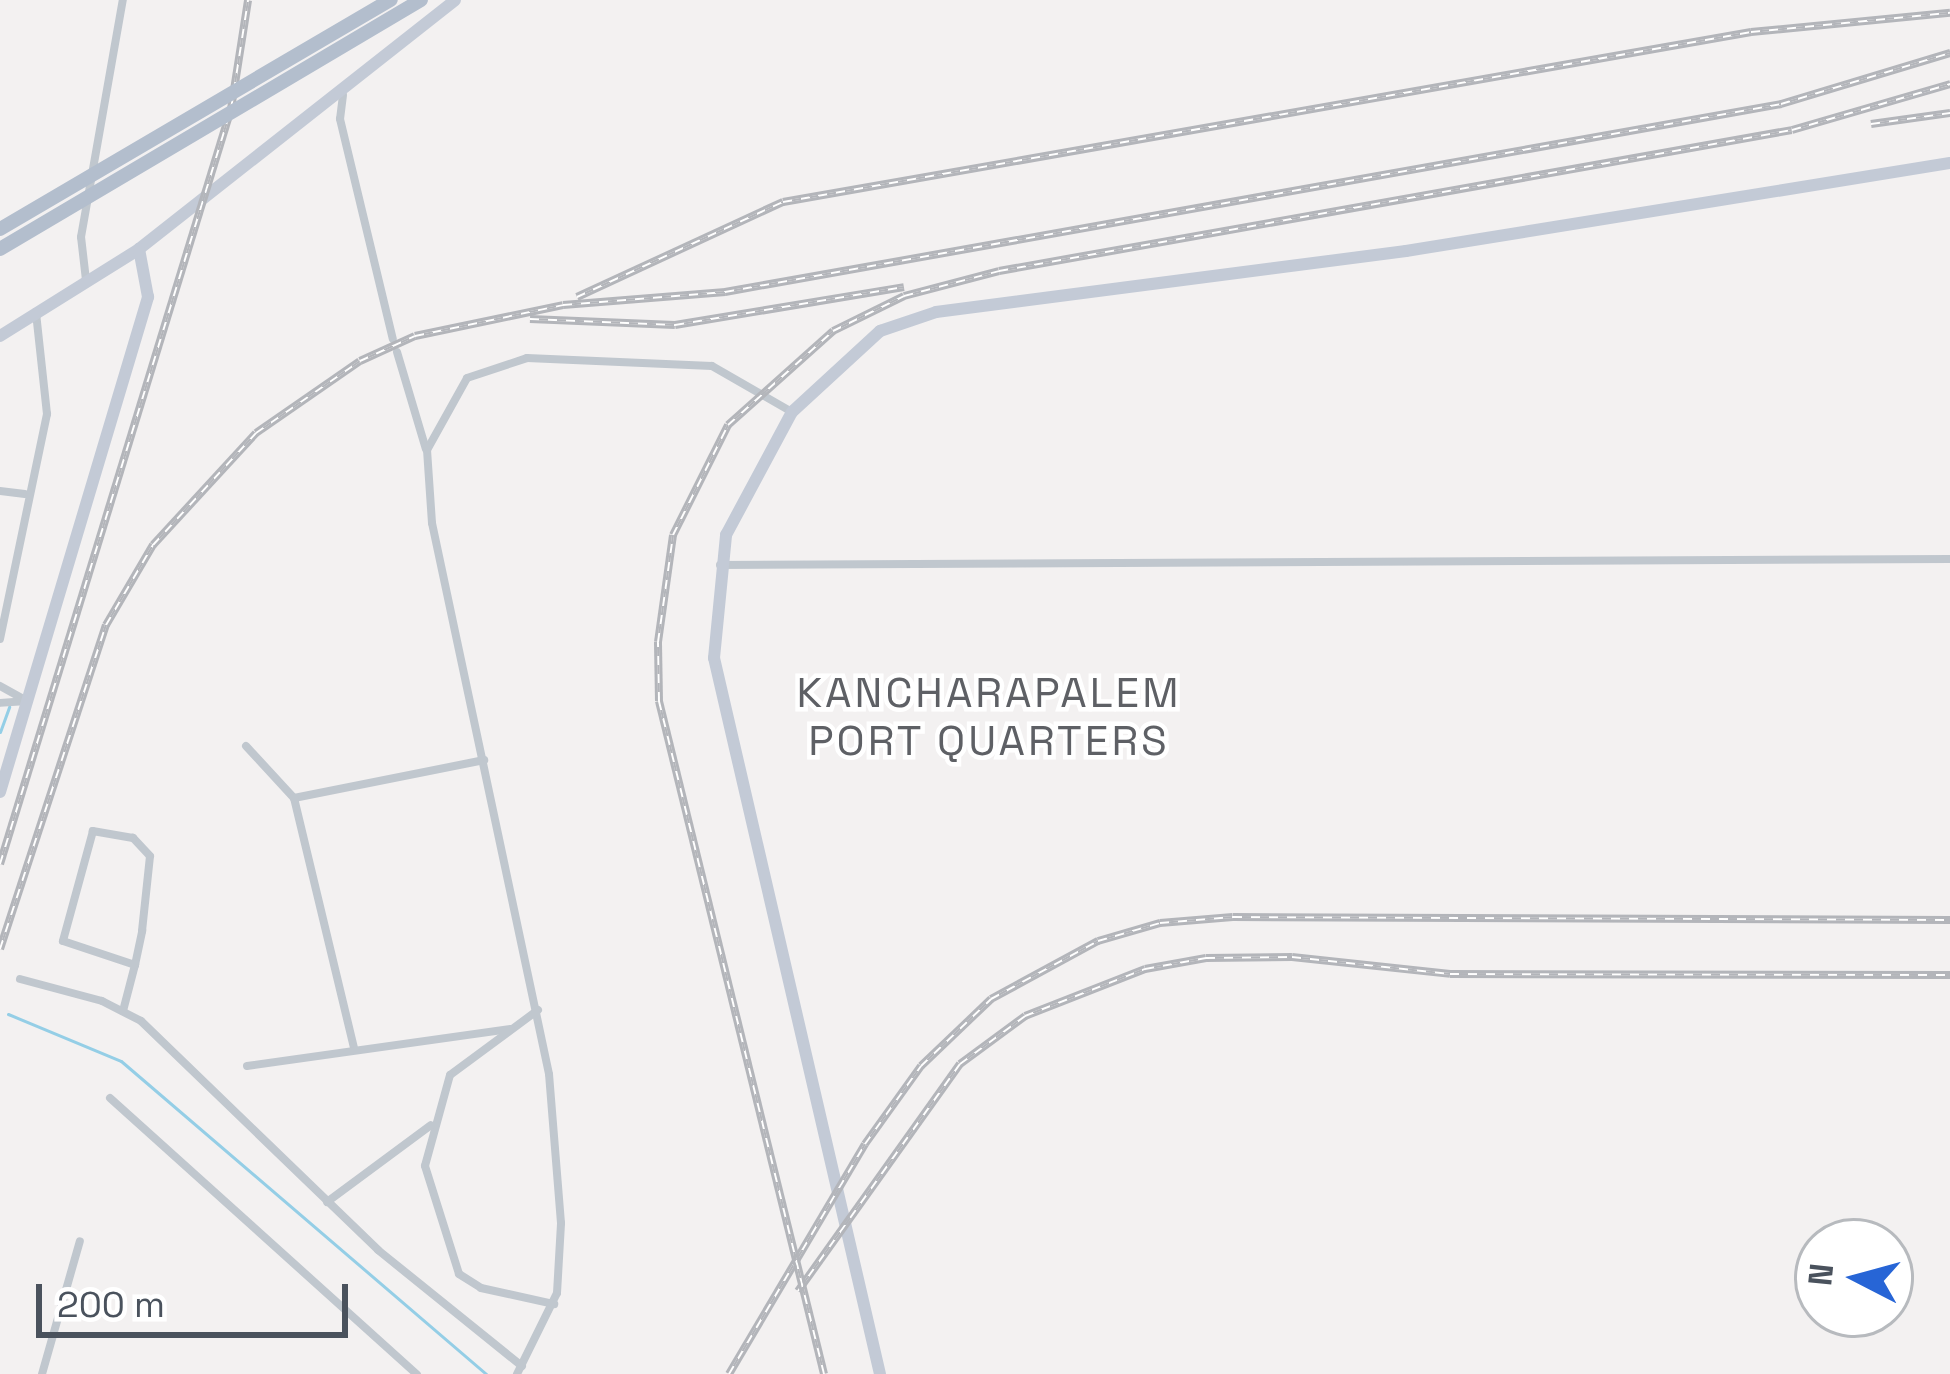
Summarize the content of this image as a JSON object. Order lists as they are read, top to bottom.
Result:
{
  "districts": ["KANCHARAPALEM PORT QUARTERS"],
  "scale_bar": "200 m",
  "north": "left"
}
